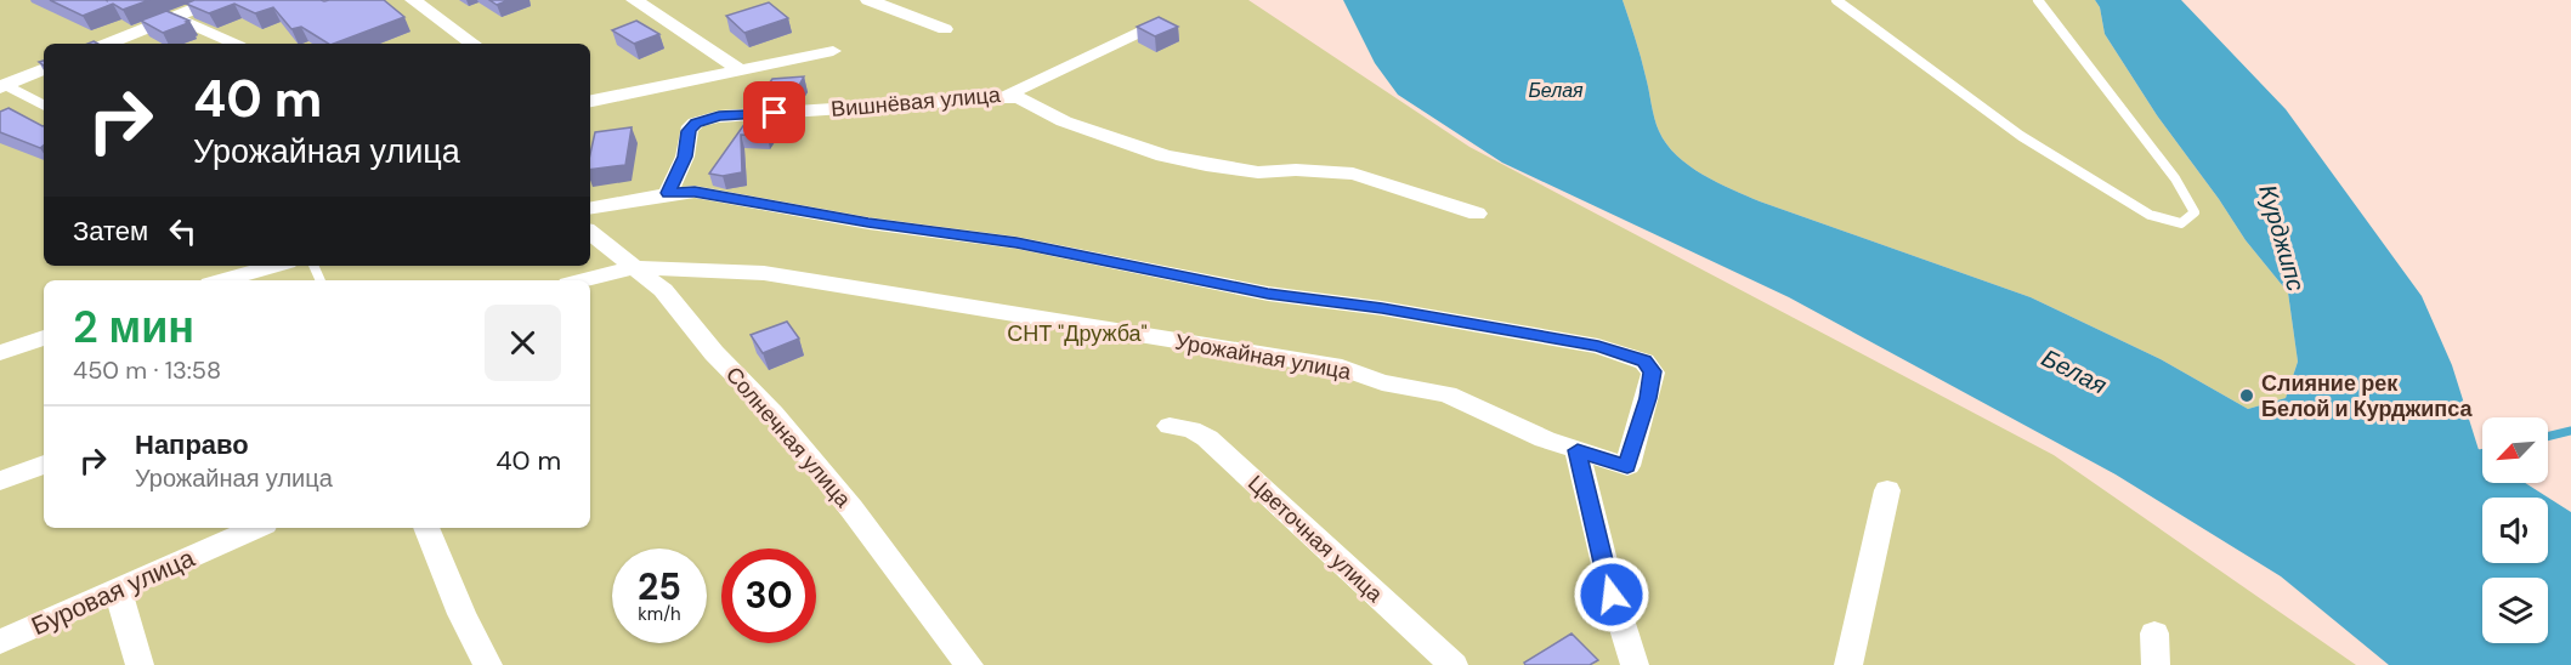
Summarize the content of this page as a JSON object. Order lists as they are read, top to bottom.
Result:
{
  "streets": {
    "street": [
      "Вишнёвая улица",
      "Урожайная улица",
      "Солнечная улица",
      "Цветочная улица",
      "Буровая улица"
    ]
  },
  "crossings": [
    ["Вишнёвая улица", "Урожайная улица"],
    ["Урожайная улица", "Солнечная улица"]
  ],
  "water": ["Белая", "Курджипс"],
  "parks": ["СНТ \"Дружба\""],
  "places": ["Слияние рек Белой и Курджипса"],
  "north": "bottom left",
  "page": {
    "turn": ["40 m", "Урожайная улица"],
    "then": "Затем",
    "heading": ["2 мин", "450 m · 13:58"],
    "list": [
      {
        "name": "Направо",
        "note": "Урожайная улица",
        "value": "40 m"
      }
    ],
    "speed": "25 km/h",
    "limit": "30"
  }
}
